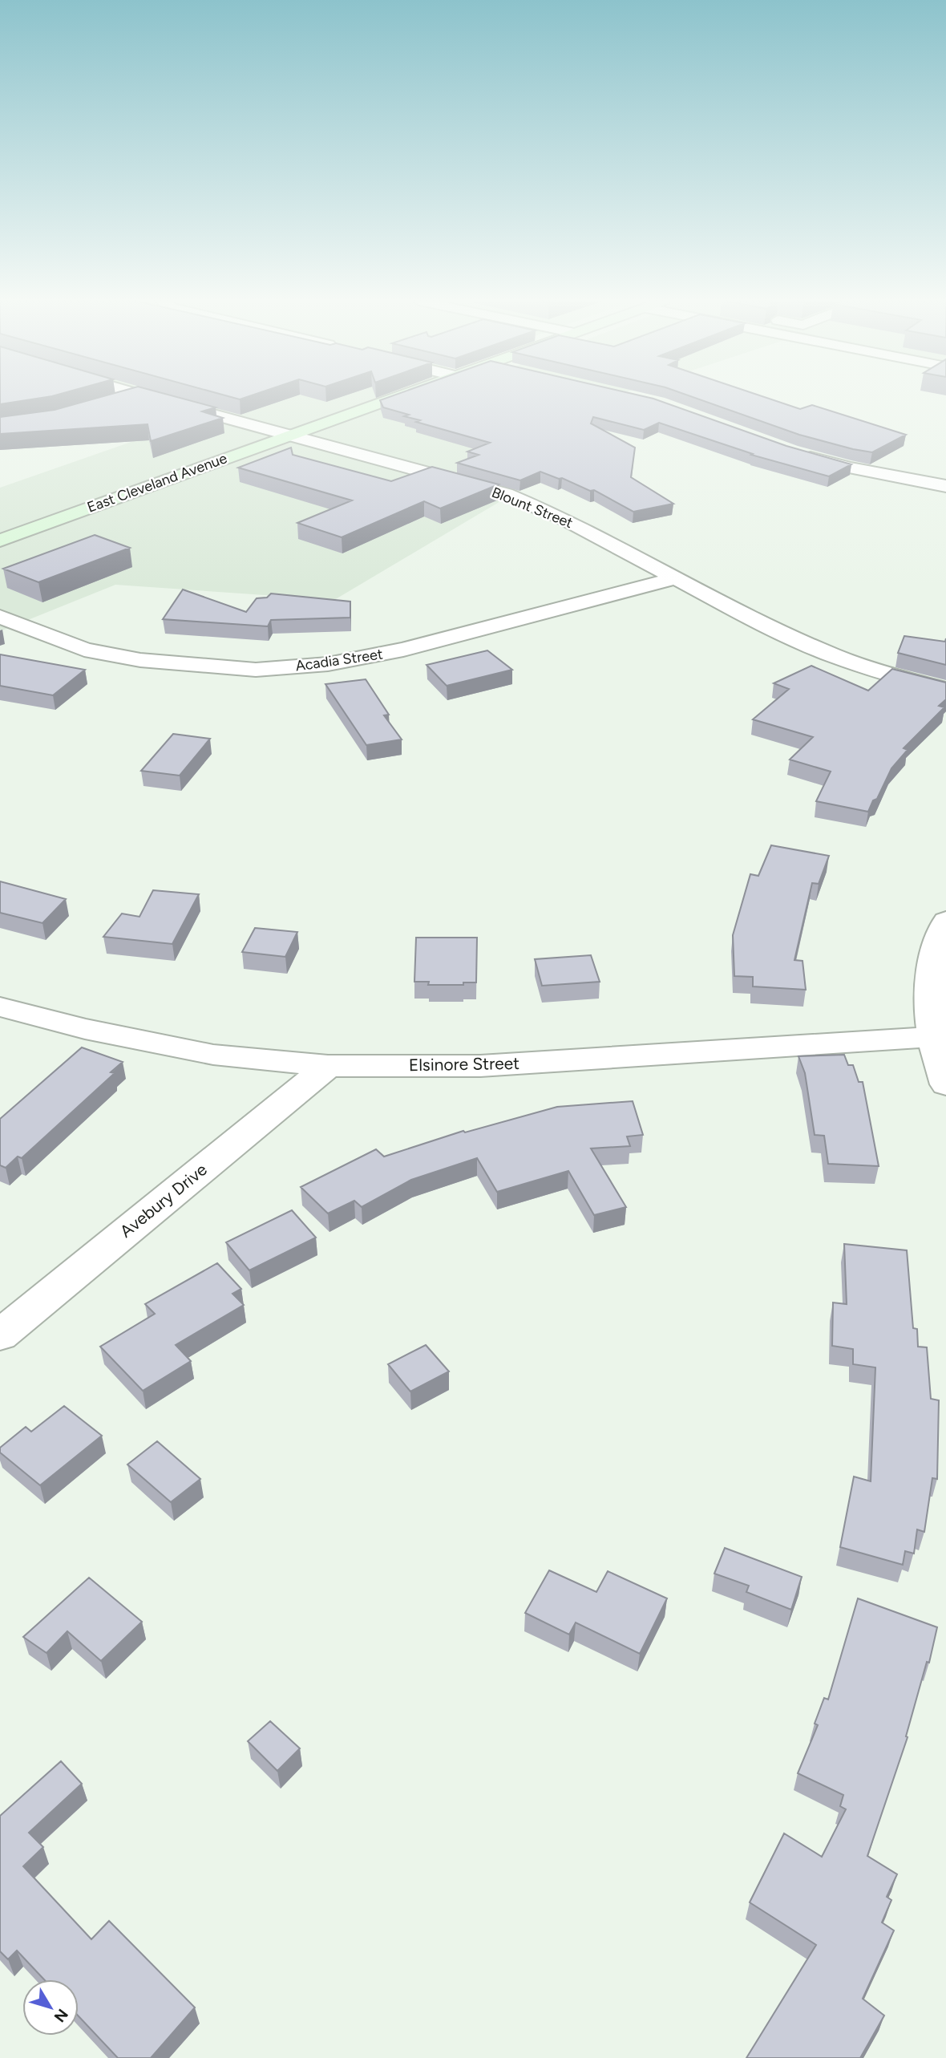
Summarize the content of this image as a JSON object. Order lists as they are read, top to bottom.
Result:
{
  "streets": {
    "main road": ["East Cleveland Avenue"],
    "street": [
      "Blount Street",
      "Acadia Street",
      "Elsinore Street",
      "Avebury Drive"
    ]
  },
  "crossings": [
    ["East Cleveland Avenue", "Blount Street"],
    ["Blount Street", "Acadia Street"],
    ["Elsinore Street", "Avebury Drive"]
  ],
  "north": "bottom right"
}
